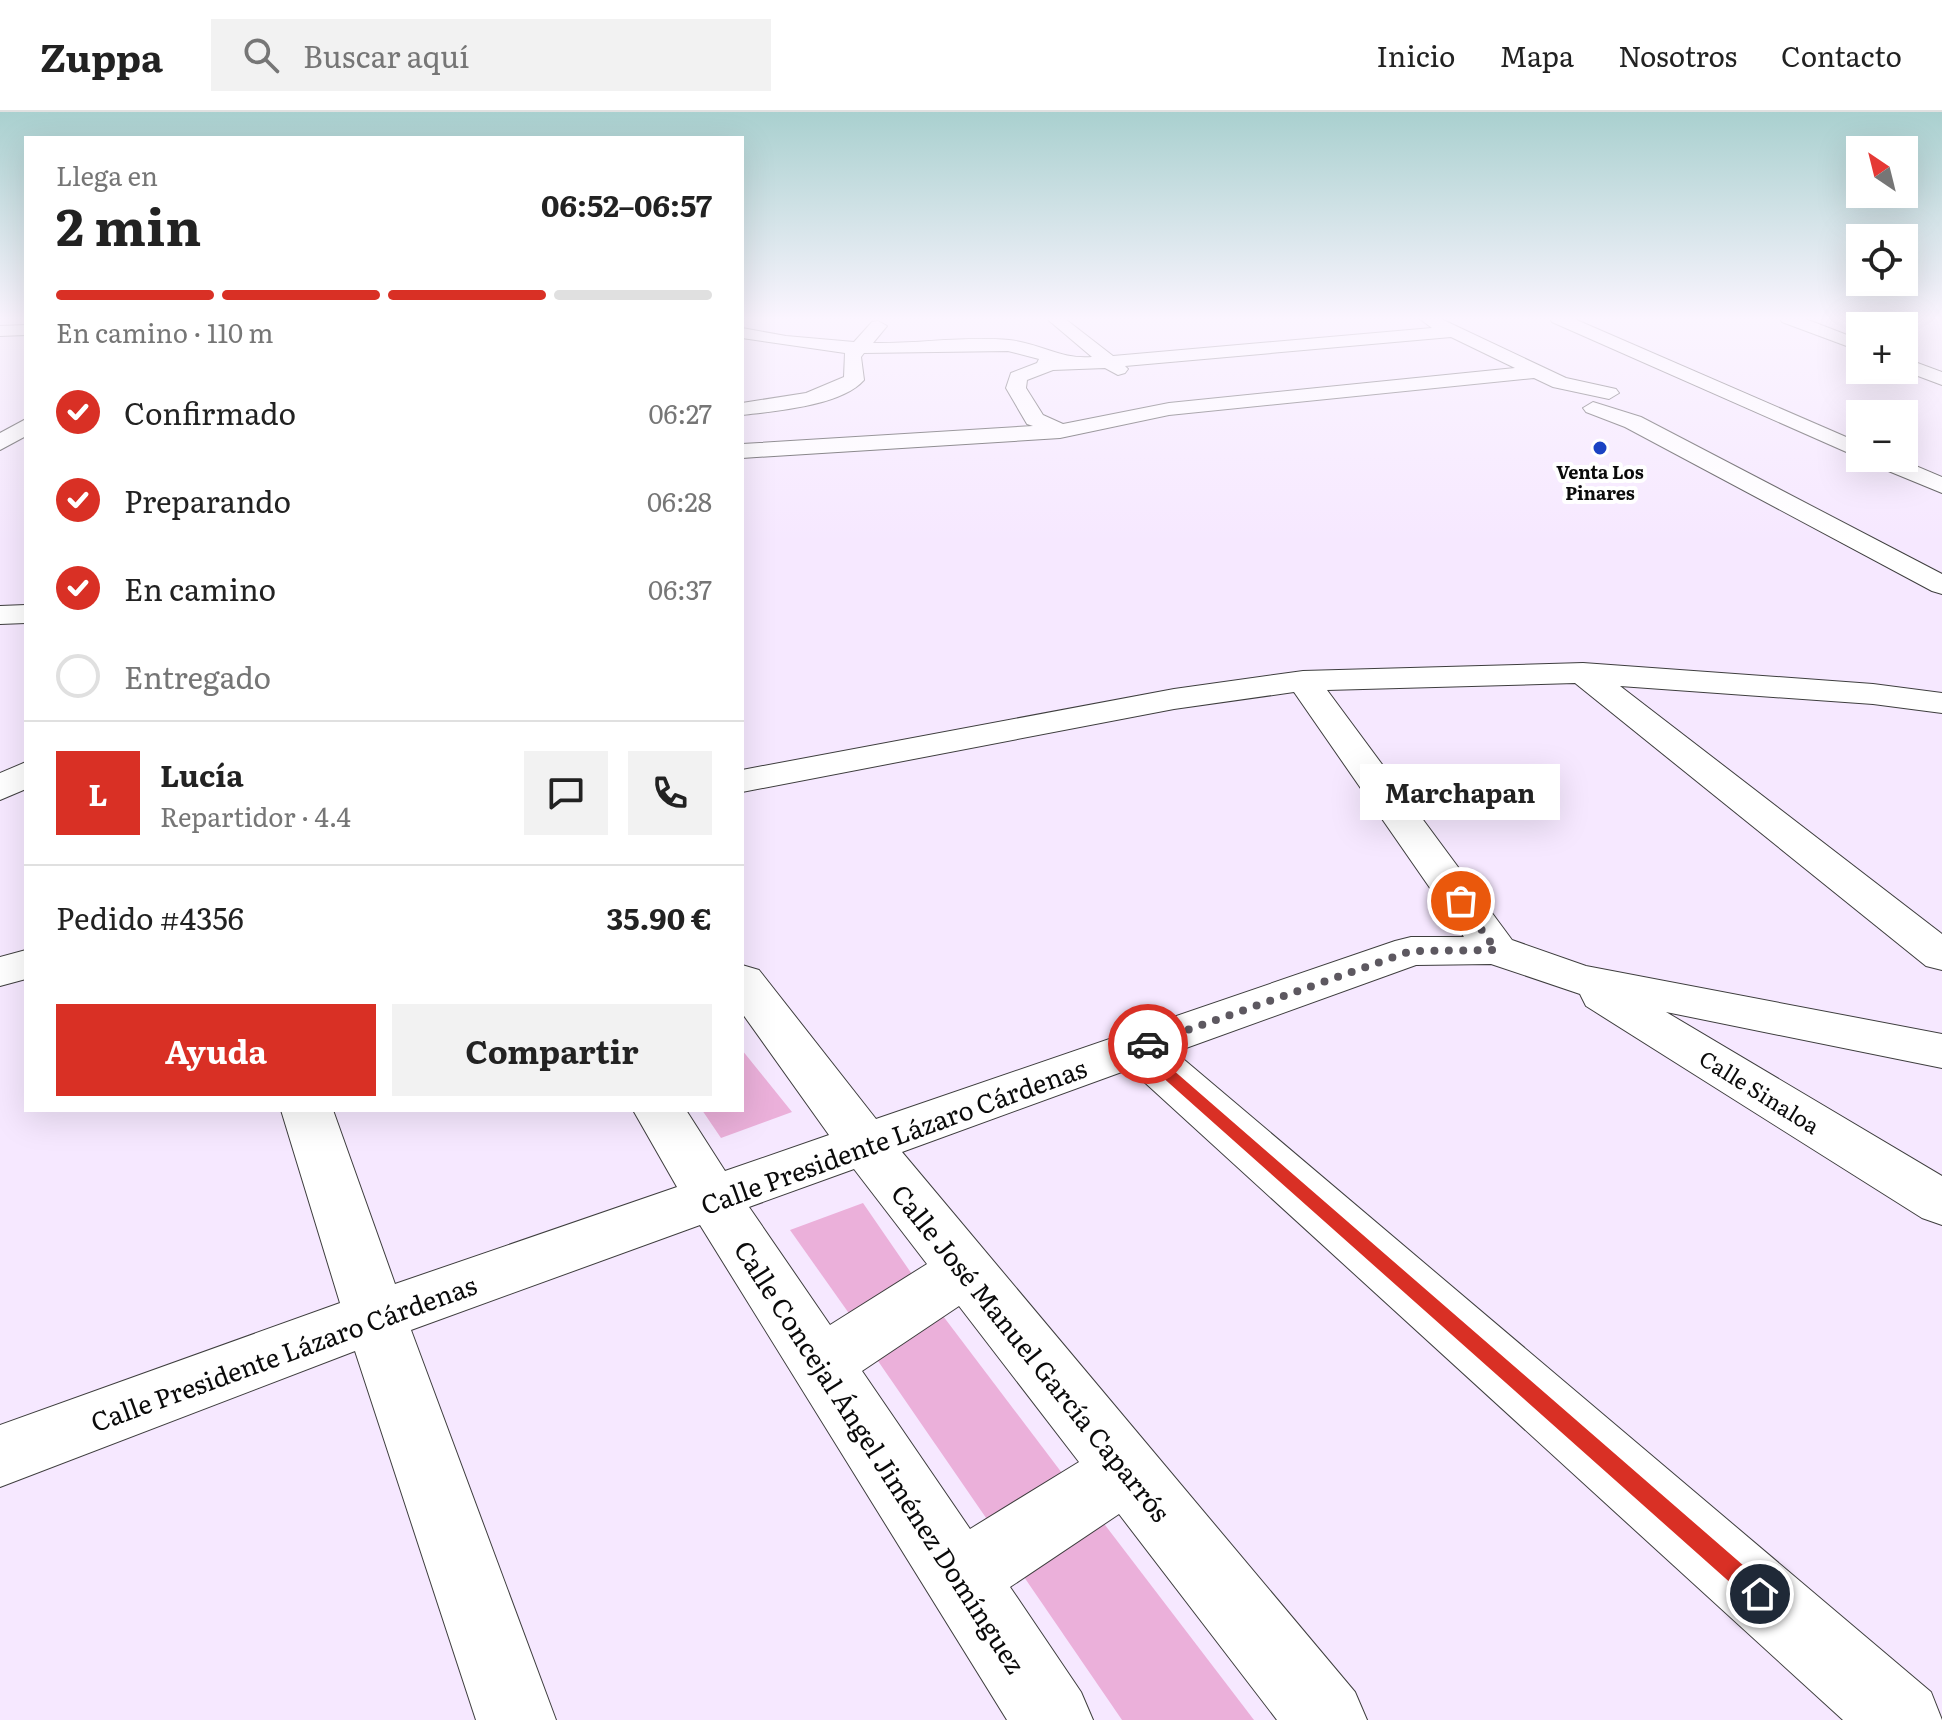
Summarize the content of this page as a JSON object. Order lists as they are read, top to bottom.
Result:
{
  "streets": {
    "street": [
      "Calle Sinaloa",
      "Calle Presidente Lázaro Cárdenas",
      "Calle José Manuel García Caparrós",
      "Calle Concejal Ángel Jiménez Domínguez"
    ]
  },
  "crossings": [
    ["Calle Sinaloa", "Calle Presidente Lázaro Cárdenas"],
    ["Calle Presidente Lázaro Cárdenas", "Calle José Manuel García Caparrós"],
    ["Calle Presidente Lázaro Cárdenas", "Calle Concejal Ángel Jiménez Domínguez"]
  ],
  "places": ["Venta Los Pinares", "Marchapan"],
  "north": "top left",
  "page": {
    "header": "Zuppa",
    "search": "Buscar aquí",
    "nav": [
      "Inicio",
      "Mapa",
      "Nosotros",
      "Contacto"
    ],
    "map_buttons": ["+", "−"],
    "heading": ["2 min", "Llega en", "06:52–06:57"],
    "panel": [
      "Lucía",
      "Repartidor · 4.4",
      "Pedido #4356",
      "35.90 €"
    ],
    "bar": "En camino · 110 m",
    "list": [
      ["Confirmado", "06:27"],
      ["Preparando", "06:28"],
      ["En camino", "06:37"],
      "Entregado"
    ],
    "round": "L",
    "bubble": "Marchapan",
    "buttons": ["Ayuda", "Compartir"]
  }
}
